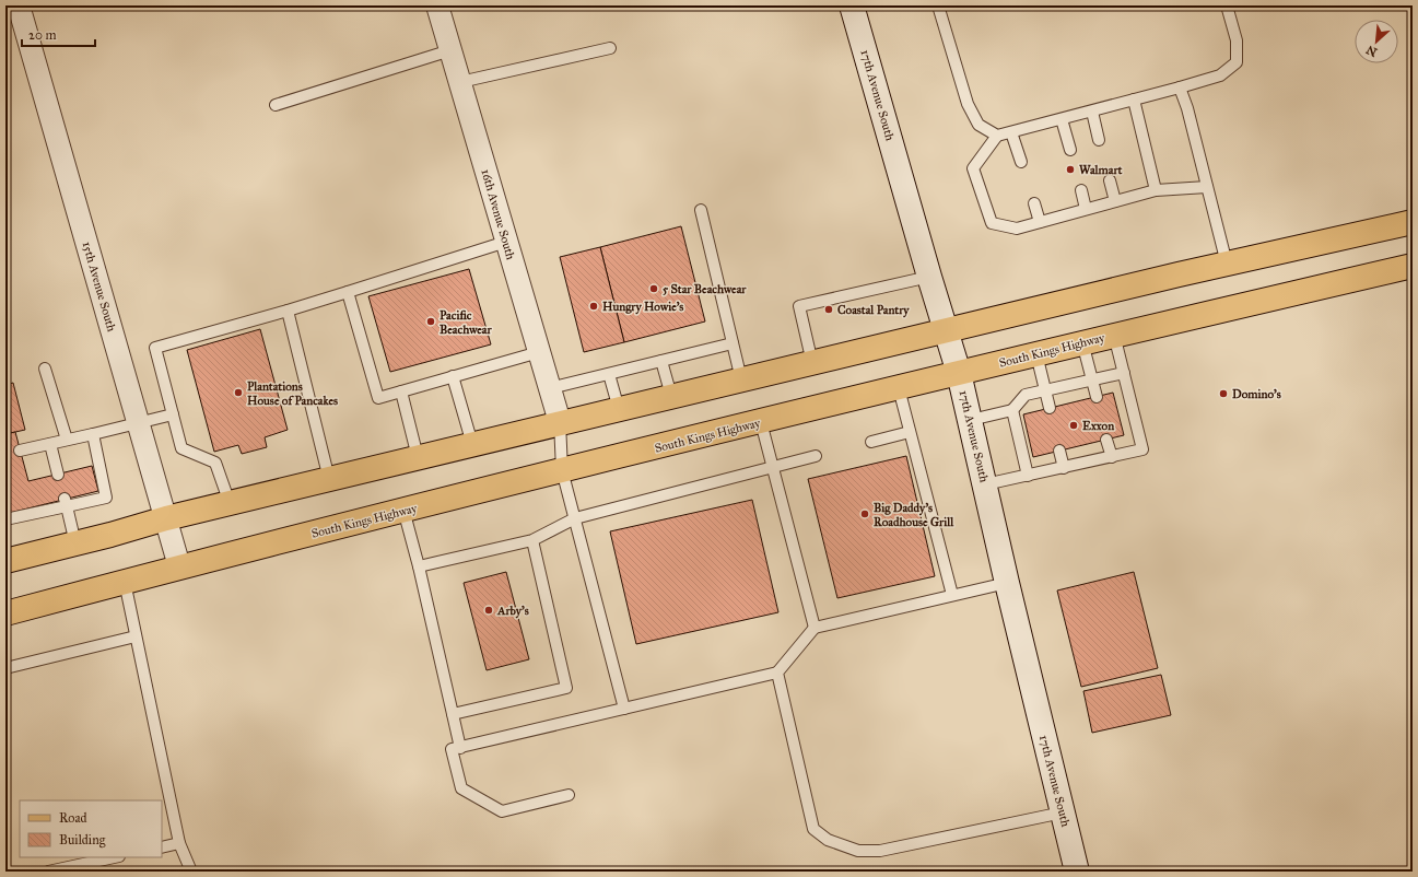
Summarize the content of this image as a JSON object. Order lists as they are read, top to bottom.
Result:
{
  "streets": {
    "main road": ["South Kings Highway"],
    "street": ["17th Avenue South", "16th Avenue South", "15th Avenue South"]
  },
  "crossings": [
    ["17th Avenue South", "South Kings Highway"],
    ["15th Avenue South", "South Kings Highway"]
  ],
  "places": [
    "Walmart",
    "5 Star Beachwear",
    "Hungry Howie's",
    "Coastal Pantry",
    "Pacific Beachwear",
    "Plantations House of Pancakes",
    "Domino's",
    "Exxon",
    "Big Daddy's Roadhouse Grill",
    "Arby's"
  ],
  "legend": ["Road", "Building"],
  "scale_bar": "20 m",
  "north": "bottom left"
}
